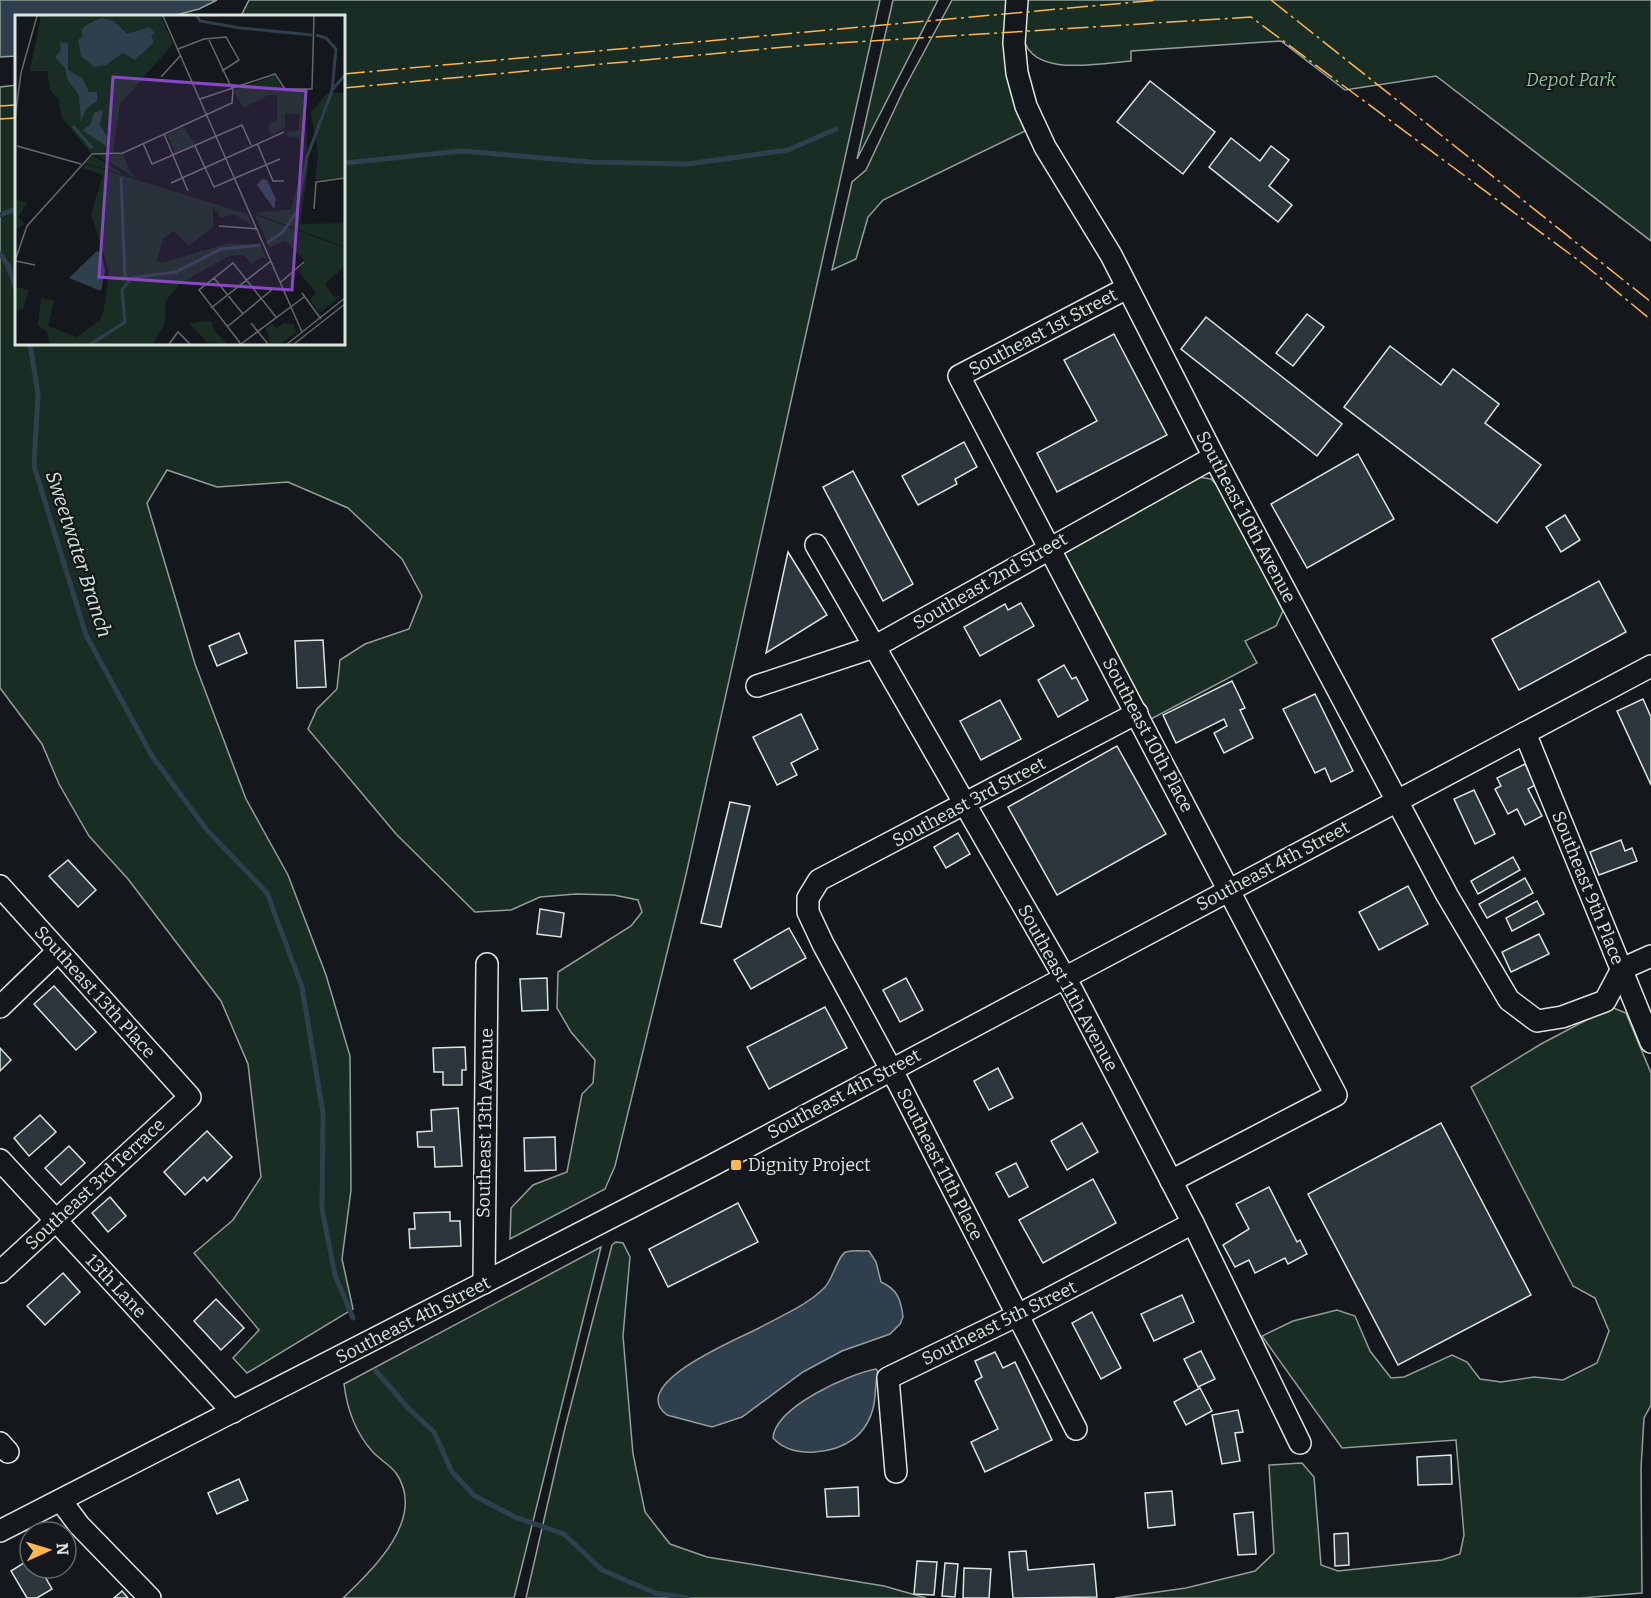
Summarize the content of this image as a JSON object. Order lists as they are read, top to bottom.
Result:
{
  "streets": {
    "street": [
      "Southeast 1st Street",
      "Southeast 10th Avenue",
      "Southeast 2nd Street",
      "Southeast 10th Place",
      "Southeast 3rd Street",
      "Southeast 4th Street",
      "Southeast 9th Place",
      "Southeast 11th Avenue",
      "Southeast 13th Place",
      "Southeast 13th Avenue",
      "Southeast 11th Place",
      "Southeast 3rd Terrace",
      "13th Lane",
      "Southeast 5th Street"
    ]
  },
  "crossings": [
    ["Southeast 1st Street", "Southeast 10th Avenue"],
    ["Southeast 1st Street", "Southeast 10th Place"],
    ["Southeast 10th Avenue", "Southeast 2nd Street"],
    ["Southeast 10th Avenue", "Southeast 4th Street"],
    ["Southeast 10th Avenue", "Southeast 9th Place"],
    ["Southeast 2nd Street", "Southeast 10th Place"],
    ["Southeast 2nd Street", "Southeast 11th Avenue"],
    ["Southeast 10th Place", "Southeast 3rd Street"],
    ["Southeast 10th Place", "Southeast 4th Street"],
    ["Southeast 10th Place", "Southeast 11th Avenue"],
    ["Southeast 3rd Street", "Southeast 11th Avenue"],
    ["Southeast 3rd Street", "Southeast 11th Place"],
    ["Southeast 4th Street", "Southeast 9th Place"],
    ["Southeast 4th Street", "Southeast 11th Avenue"],
    ["Southeast 4th Street", "Southeast 13th Avenue"],
    ["Southeast 4th Street", "Southeast 11th Place"],
    ["Southeast 4th Street", "13th Lane"],
    ["Southeast 11th Avenue", "Southeast 5th Street"],
    ["Southeast 13th Place", "Southeast 3rd Terrace"],
    ["Southeast 11th Place", "Southeast 5th Street"],
    ["Southeast 3rd Terrace", "13th Lane"]
  ],
  "water": ["Sweetwater Branch"],
  "parks": ["Depot Park"],
  "places": {
    "transit": ["Dignity Project"]
  },
  "north": "right"
}
